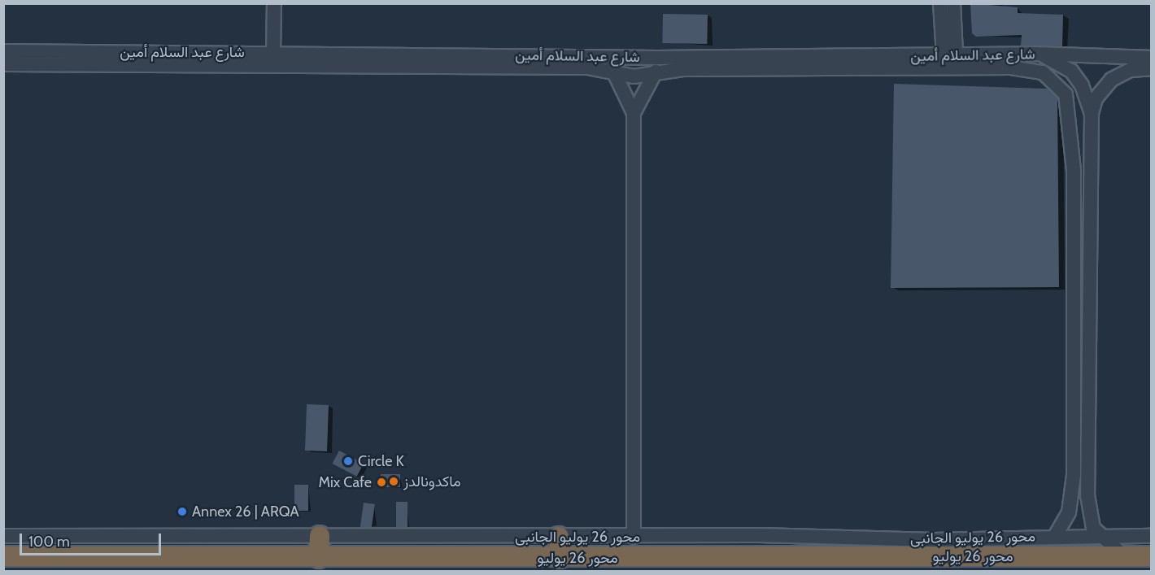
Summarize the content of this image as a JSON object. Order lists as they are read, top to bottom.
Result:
{
  "streets": {
    "highway": ["محور 26 يوليو"],
    "street": ["شارع عبد السلام أمين", "محور 26 يوليو الجانبى"]
  },
  "places": [
    "Circle K",
    "ماكدونالدز",
    "Mix Cafe",
    "Annex 26 | ARQA"
  ],
  "scale_bar": "100 m"
}
